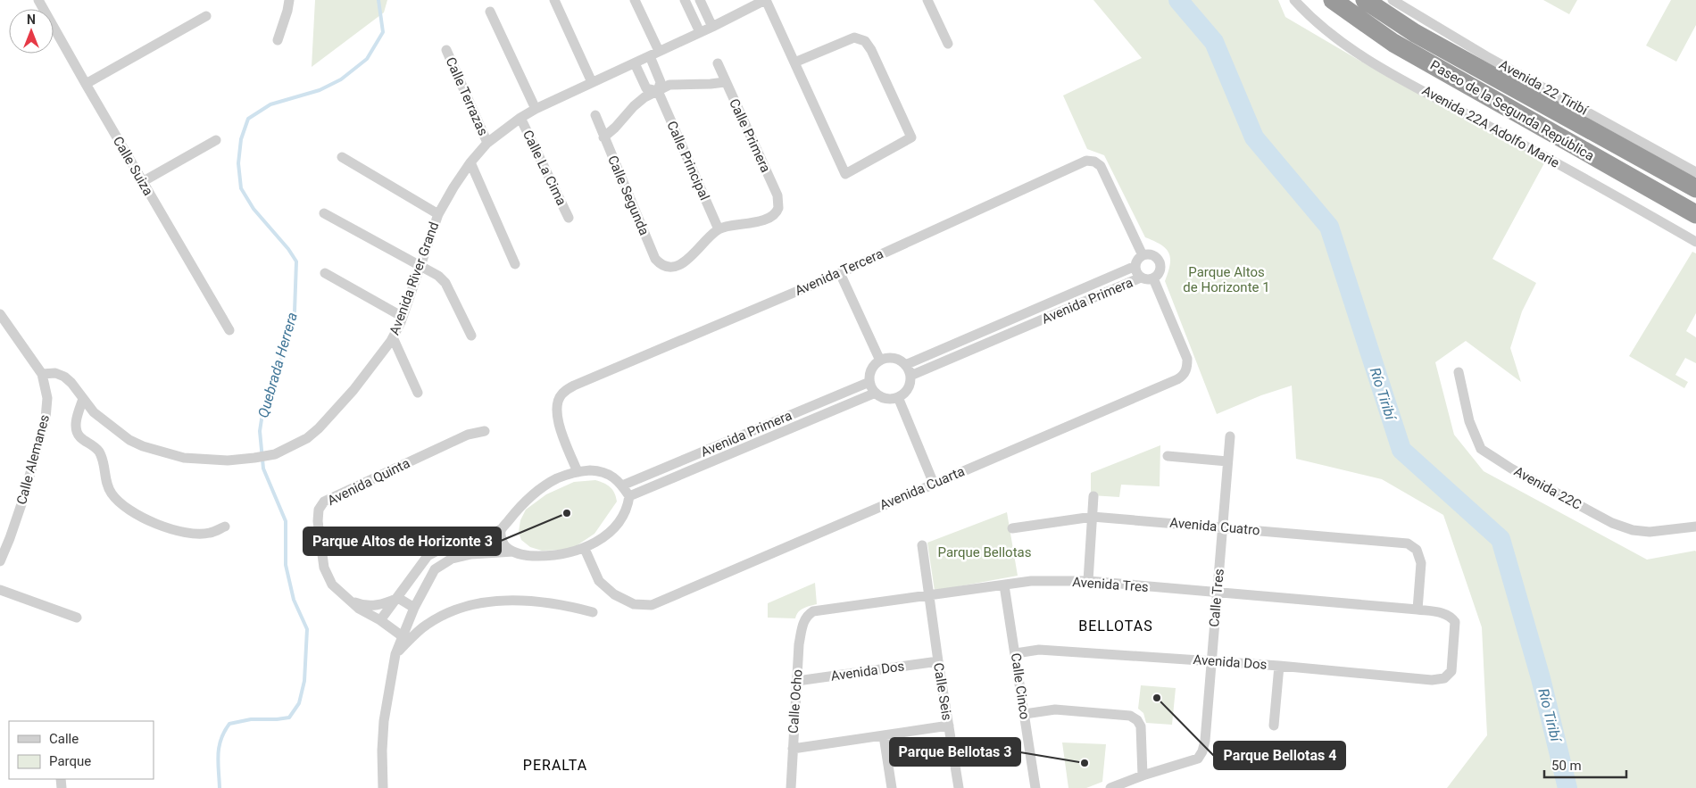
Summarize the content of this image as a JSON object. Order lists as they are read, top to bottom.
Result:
{
  "streets": {
    "highway": ["Paseo de la Segunda República"],
    "street": [
      "Avenida 22 Tiribí",
      "Calle Terrazas",
      "Avenida 22A Adolfo Marie",
      "Calle Primera",
      "Calle Principal",
      "Calle Suiza",
      "Calle La Cima",
      "Calle Segunda",
      "Avenida Tercera",
      "Avenida River Grand",
      "Avenida Primera",
      "Calle Alemanes",
      "Avenida Quinta",
      "Avenida Cuarta",
      "Avenida 22C",
      "Avenida Cuatro",
      "Avenida Tres",
      "Calle Tres",
      "Avenida Dos",
      "Calle Cinco",
      "Calle Seis",
      "Calle Ocho"
    ]
  },
  "crossings": [
    ["Calle Terrazas", "Avenida River Grand"],
    ["Calle Primera", "Calle Principal"],
    ["Calle Primera", "Calle Segunda"],
    ["Calle Principal", "Calle Segunda"],
    ["Calle Principal", "Avenida River Grand"],
    ["Calle La Cima", "Avenida River Grand"],
    ["Avenida Tercera", "Avenida Primera"],
    ["Avenida Tercera", "Avenida Cuarta"],
    ["Avenida River Grand", "Calle Alemanes"],
    ["Avenida Primera", "Avenida Cuarta"],
    ["Avenida Cuatro", "Avenida Tres"],
    ["Avenida Cuatro", "Calle Tres"],
    ["Avenida Tres", "Calle Tres"],
    ["Avenida Tres", "Avenida Dos"],
    ["Avenida Tres", "Calle Cinco"],
    ["Avenida Tres", "Calle Seis"],
    ["Avenida Tres", "Calle Ocho"],
    ["Calle Tres", "Avenida Dos"],
    ["Avenida Dos", "Calle Cinco"],
    ["Avenida Dos", "Calle Seis"],
    ["Avenida Dos", "Calle Ocho"]
  ],
  "districts": ["BELLOTAS", "PERALTA"],
  "water": ["Quebrada Herrera", "Río Tiribí"],
  "parks": ["Parque Altos de Horizonte 1", "Parque Bellotas"],
  "places": ["Parque Altos de Horizonte 3", "Parque Bellotas 4", "Parque Bellotas 3"],
  "legend": ["Calle", "Parque"],
  "scale_bar": "50 m",
  "north": "top"
}
